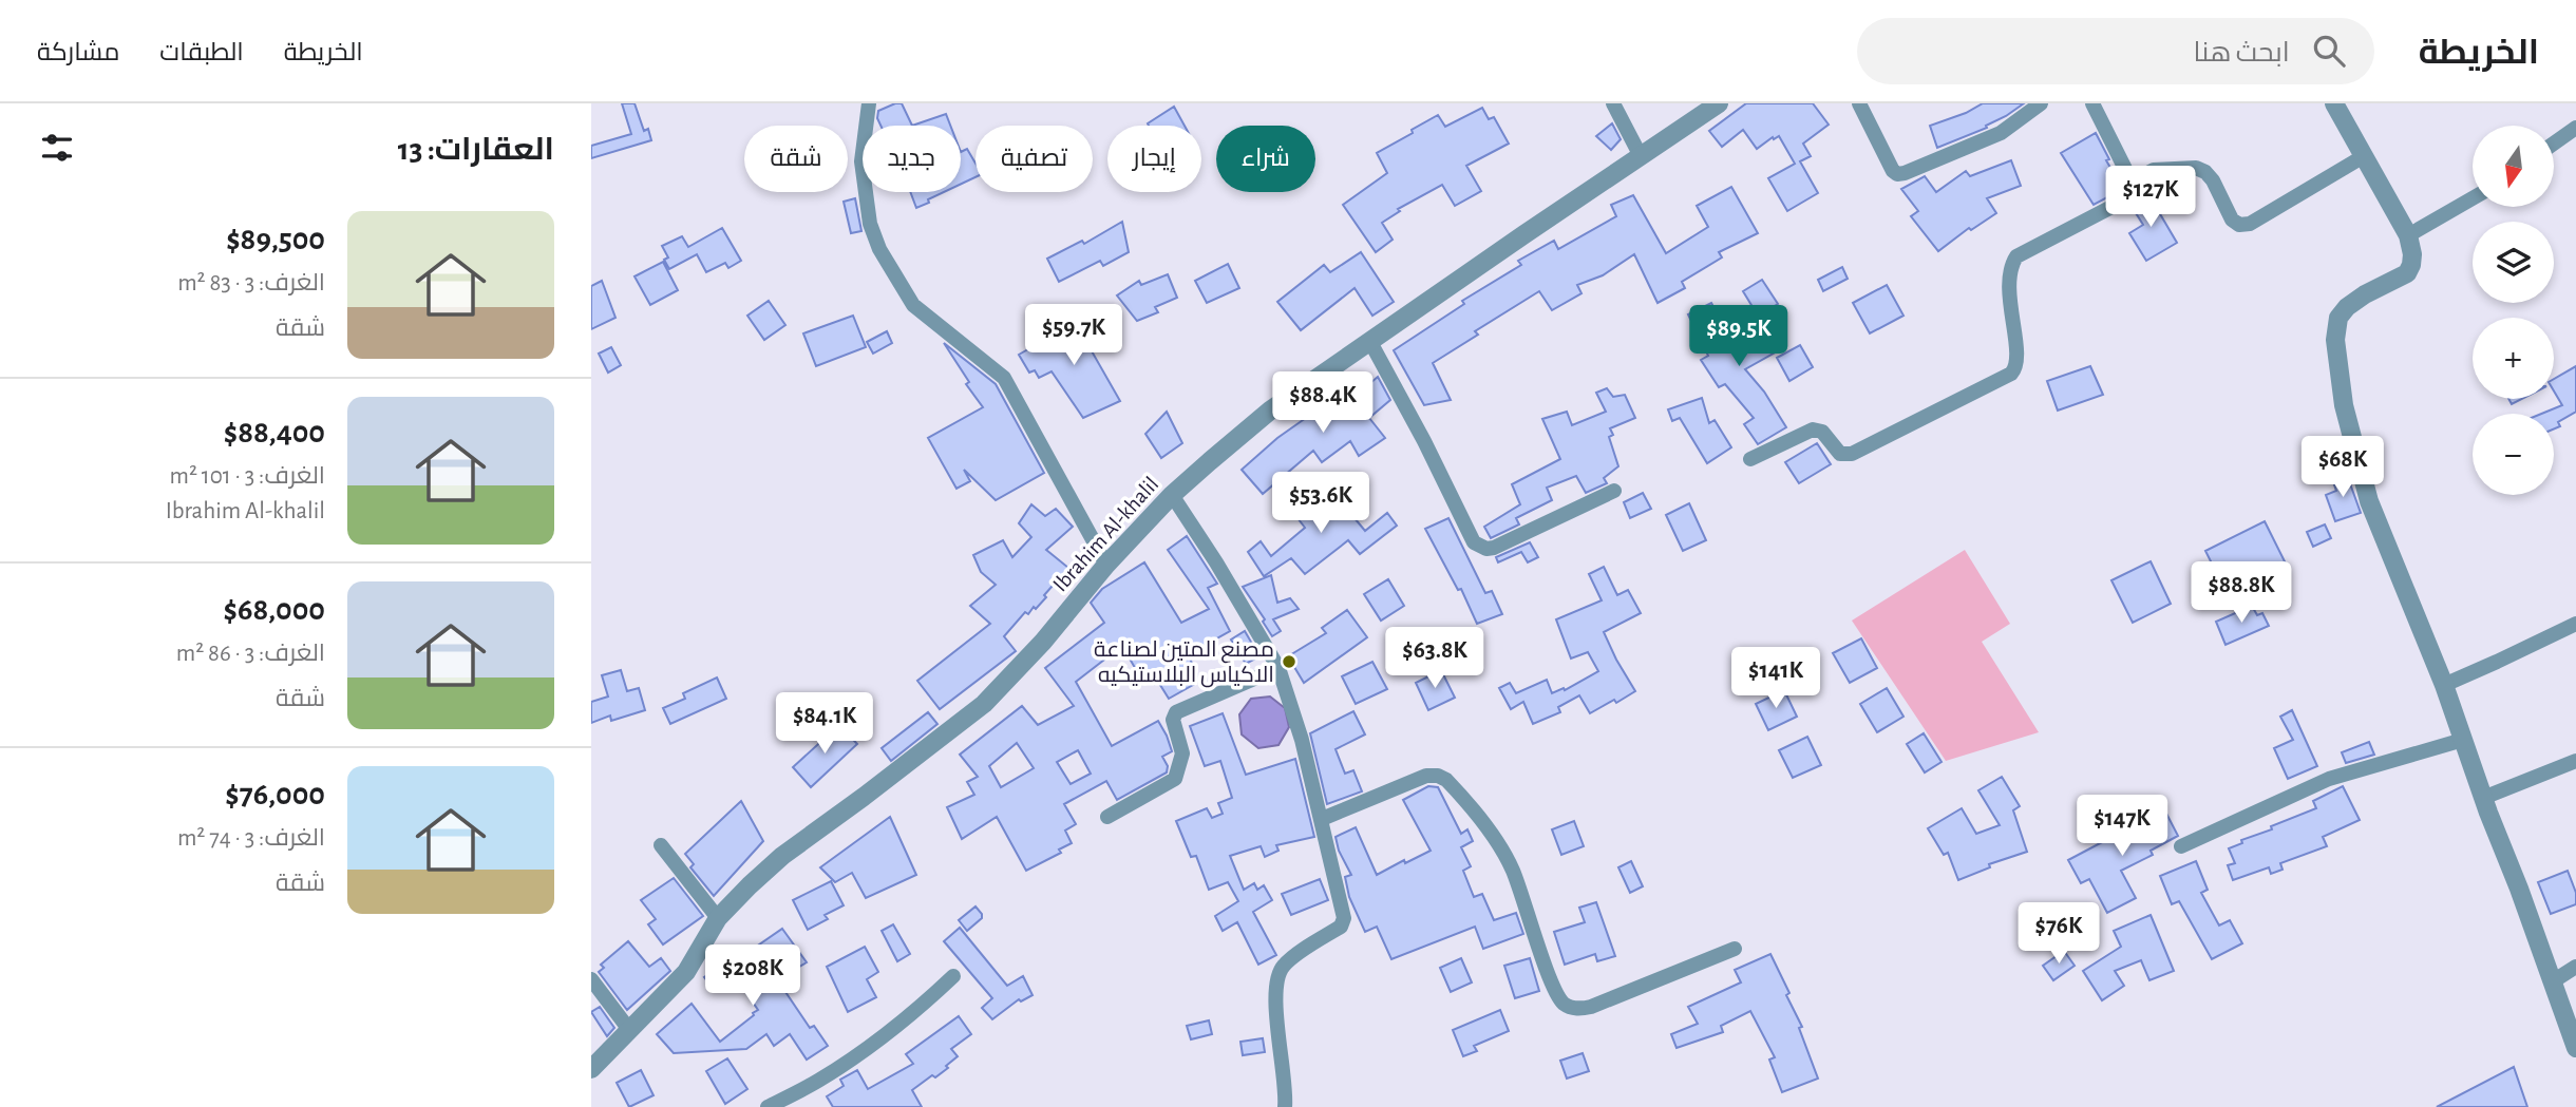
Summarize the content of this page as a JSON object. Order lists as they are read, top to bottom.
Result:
{
  "streets": {
    "street": ["Ibrahim Al-khalil"]
  },
  "places": ["مصنع المتين لصناعة الاكياس البلاستيكيه"],
  "north": "bottom",
  "page": {
    "header": "الخريطة",
    "search": "ابحث هنا",
    "nav": ["الخريطة", "الطبقات", "مشاركة"],
    "heading": "العقارات: 13",
    "map_buttons": ["+", "−"],
    "chip": [
      "شراء",
      "إيجار",
      "تصفية",
      "جديد",
      "شقة"
    ],
    "price": [
      "$127K",
      "$59.7K",
      "$89.5K",
      "$88.4K",
      "$68K",
      "$53.6K",
      "$88.8K",
      "$63.8K",
      "$141K",
      "$84.1K",
      "$147K",
      "$76K",
      "$208K"
    ],
    "list": [
      {
        "name": "$89,500",
        "note": "الغرف: 3 · 83 m² · شقة"
      },
      {
        "name": "$88,400",
        "note": "الغرف: 3 · 101 m² · Ibrahim Al-khalil"
      },
      {
        "name": "$68,000",
        "note": "الغرف: 3 · 86 m² · شقة"
      },
      {
        "name": "$76,000",
        "note": "الغرف: 3 · 74 m² · شقة"
      }
    ]
  }
}
